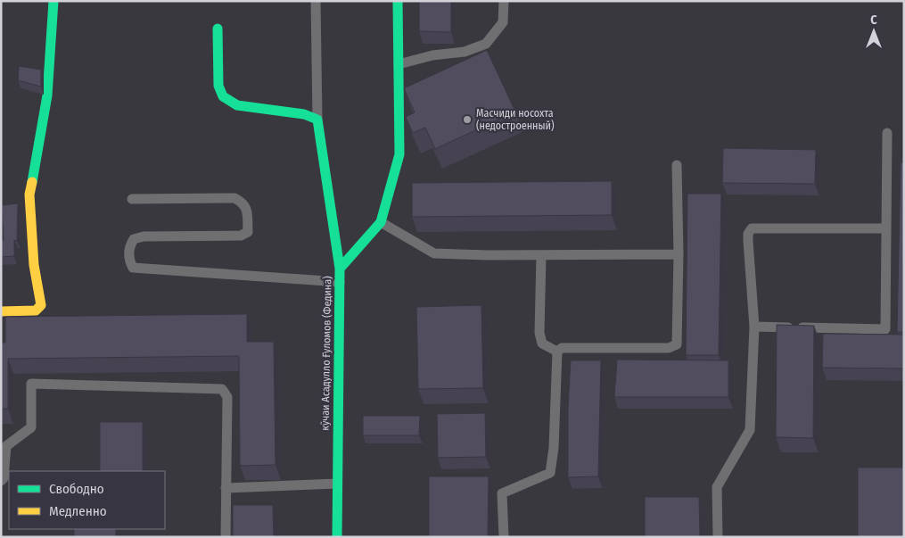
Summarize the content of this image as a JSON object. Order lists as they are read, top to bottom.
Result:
{
  "streets": {
    "street": ["кӯчаи Асадулло Ғуломов (Федина)"]
  },
  "places": ["Масчиди носохта (недостроенный)"],
  "legend": ["Свободно", "Медленно"],
  "north": "top"
}
